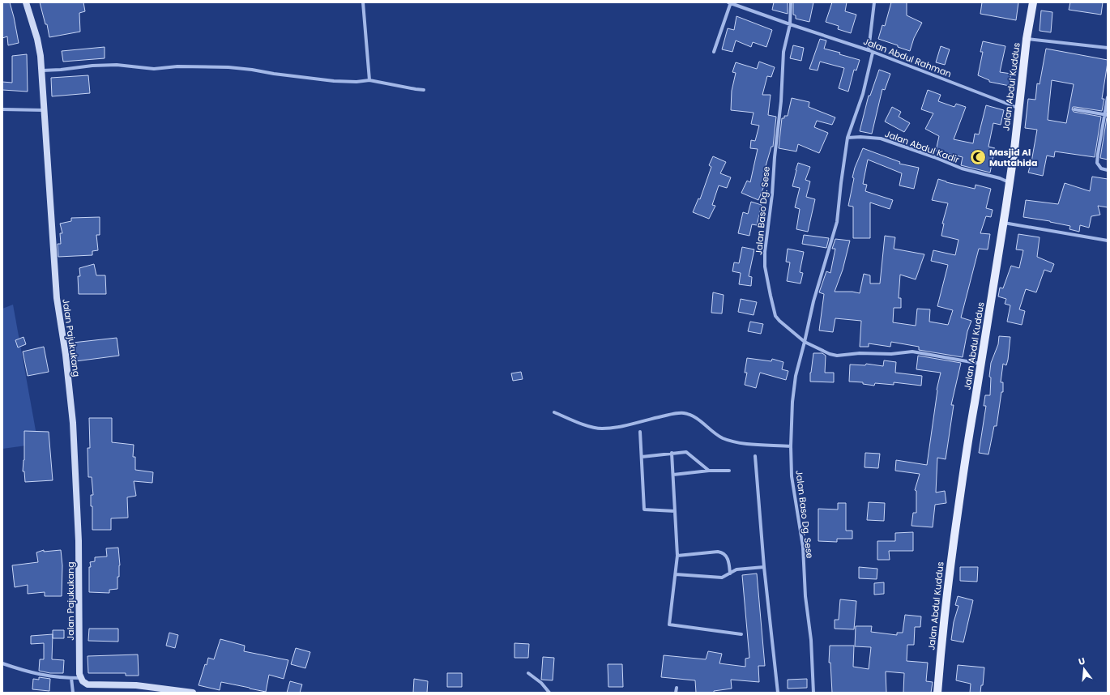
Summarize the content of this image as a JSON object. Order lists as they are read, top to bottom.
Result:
{
  "streets": {
    "main road": ["Jalan Abdul Kuddus"],
    "street": [
      "Jalan Abdul Rahman",
      "Jalan Abdul Kadir",
      "Jalan Baso Dg. Sese",
      "Jalan Pajukukang"
    ]
  },
  "crossings": [
    ["Jalan Abdul Rahman", "Jalan Abdul Kuddus"],
    ["Jalan Abdul Rahman", "Jalan Baso Dg. Sese"],
    ["Jalan Abdul Kuddus", "Jalan Abdul Kadir"]
  ],
  "places": {
    "mosque": ["Masjid Al Muttahida"]
  },
  "north": "top"
}
